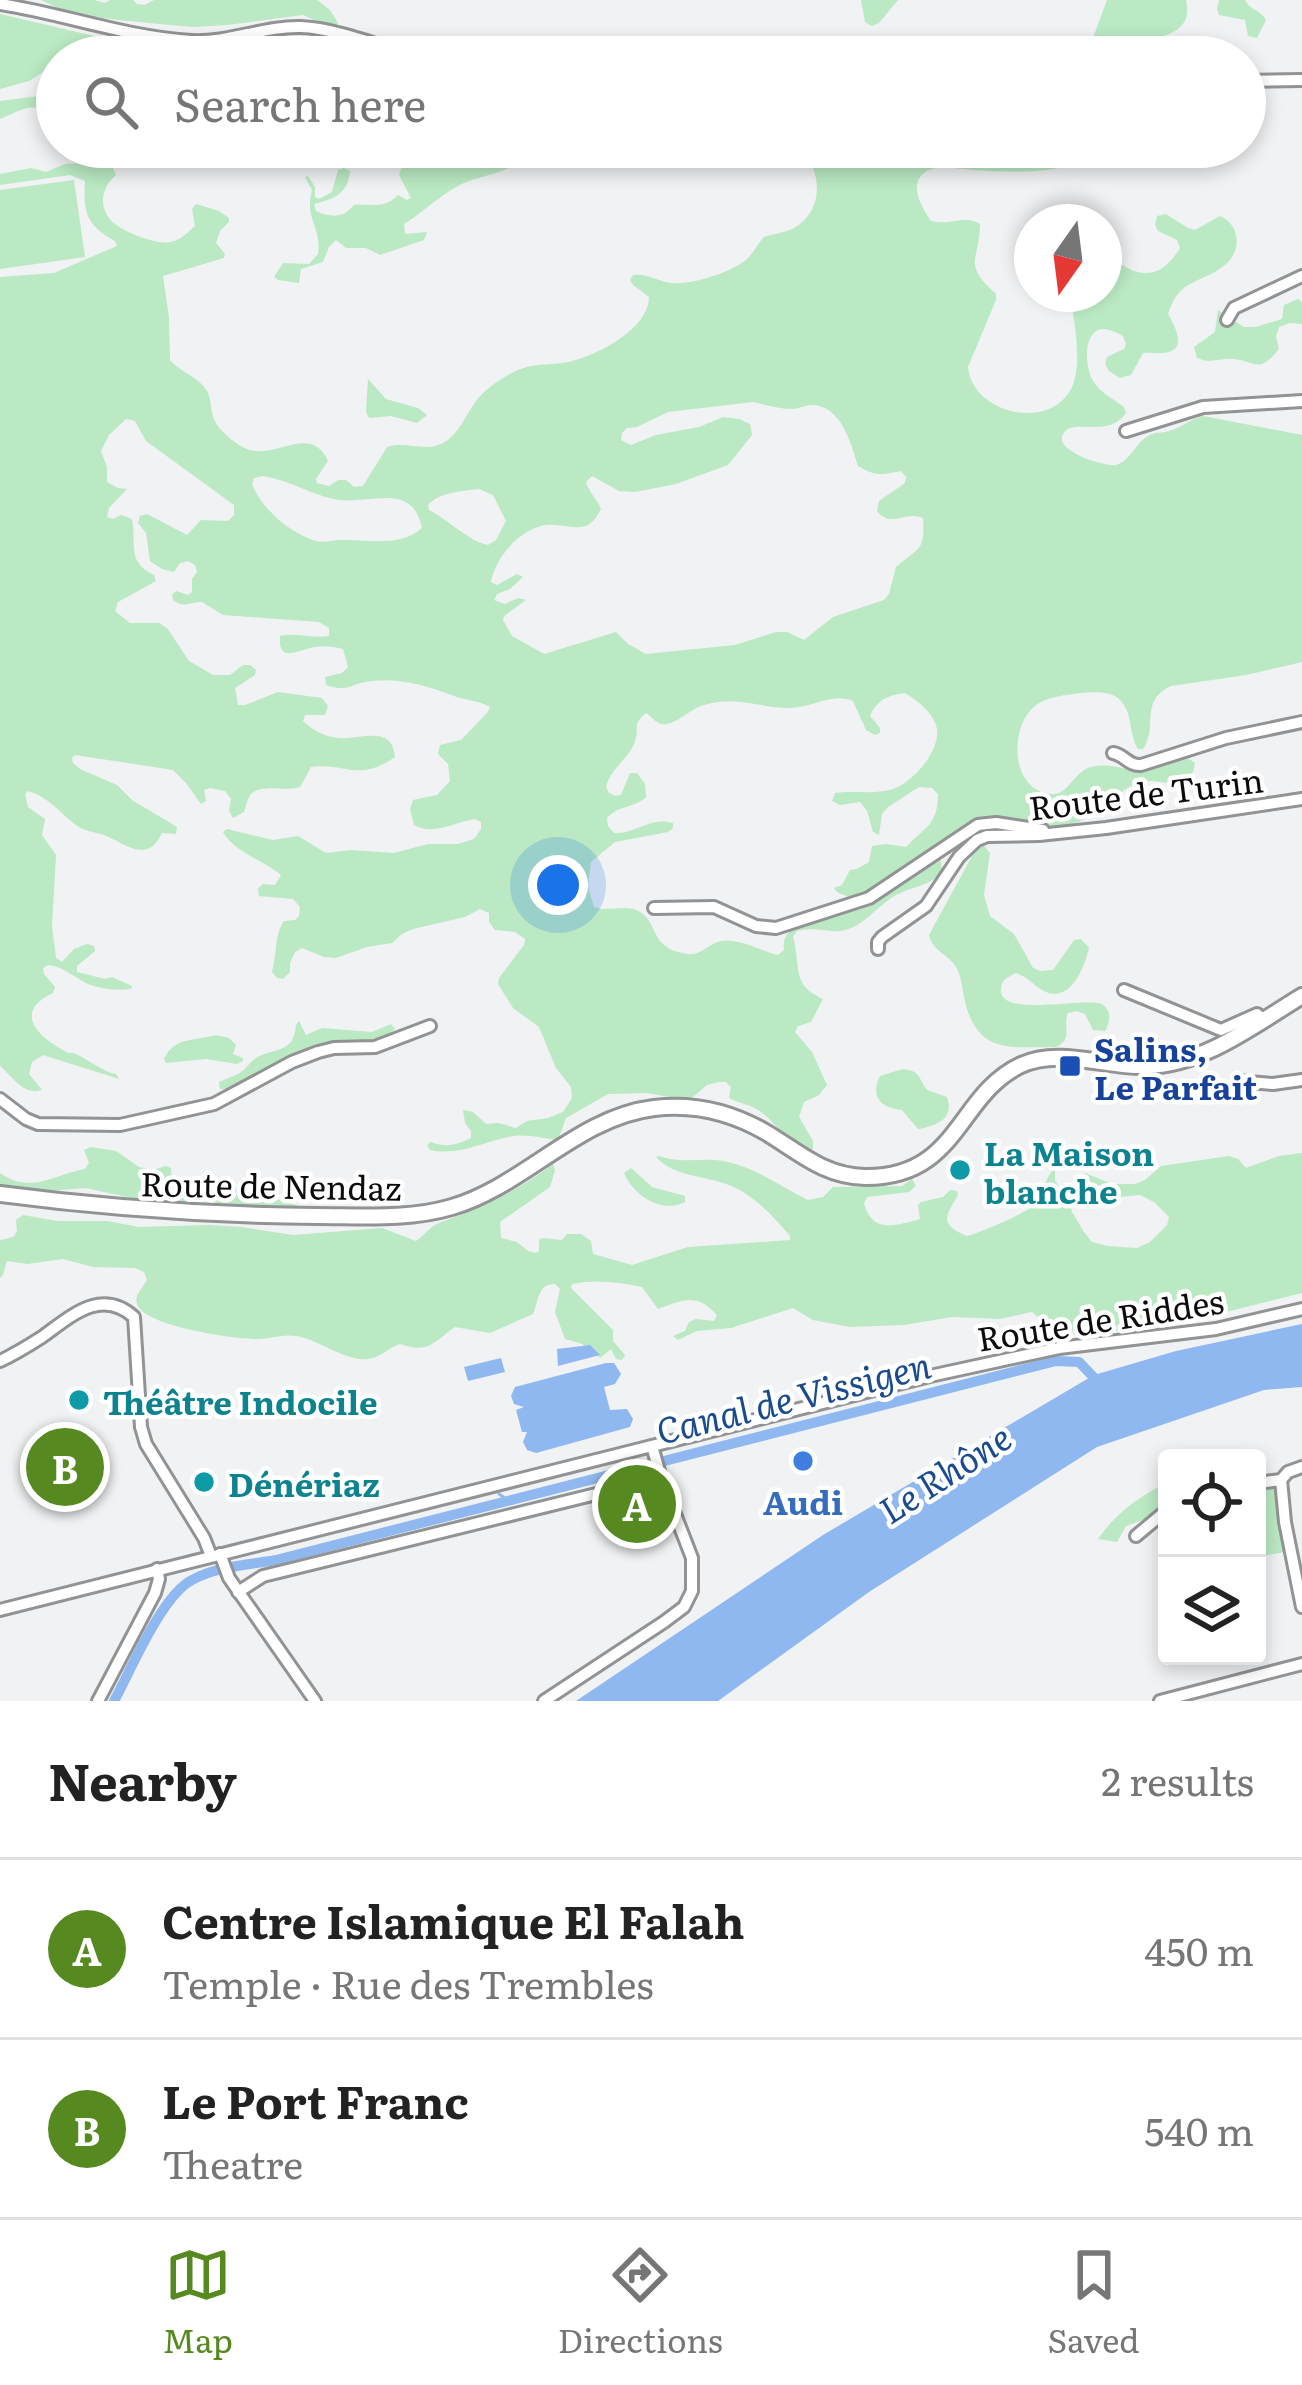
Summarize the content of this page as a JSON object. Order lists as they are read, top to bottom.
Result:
{
  "streets": {
    "main road": ["Route de Nendaz"],
    "street": ["Route de Turin", "Route de Riddes"]
  },
  "water": ["Canal de Vissigen", "Le Rhône"],
  "places": {
    "transit": ["Salins, Le Parfait"],
    "other": [
      "La Maison blanche",
      "Théâtre Indocile",
      "Audi",
      "Dénériaz"
    ]
  },
  "north": "bottom",
  "page": {
    "search": "Search here",
    "pins": ["B", "A"],
    "heading": ["Nearby", "2 results"],
    "list": [
      {
        "mark": "A",
        "name": "Centre Islamique El Falah",
        "note": "Temple · Rue des Trembles",
        "value": "450 m"
      },
      {
        "mark": "B",
        "name": "Le Port Franc",
        "note": "Theatre",
        "value": "540 m"
      }
    ],
    "nav": ["Map", "Directions", "Saved"]
  }
}
